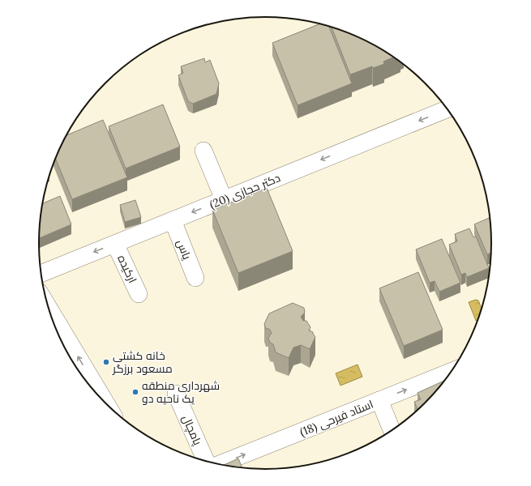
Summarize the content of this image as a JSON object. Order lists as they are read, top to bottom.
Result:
{
  "streets": {
    "street": [
      "دکتر حجازی (20)",
      "یاس",
      "ارکیده",
      "استاد فیرحی (18)",
      "پامچال"
    ]
  },
  "crossings": [
    ["دکتر حجازی (20)", "یاس"],
    ["دکتر حجازی (20)", "ارکیده"]
  ],
  "one_way": ["دکتر حجازی (20)", "استاد فیرحی (18)"],
  "places": ["خانه کشتی مسعود برزگر", "شهرداری منطقه یک ناحیه دو"]
}
